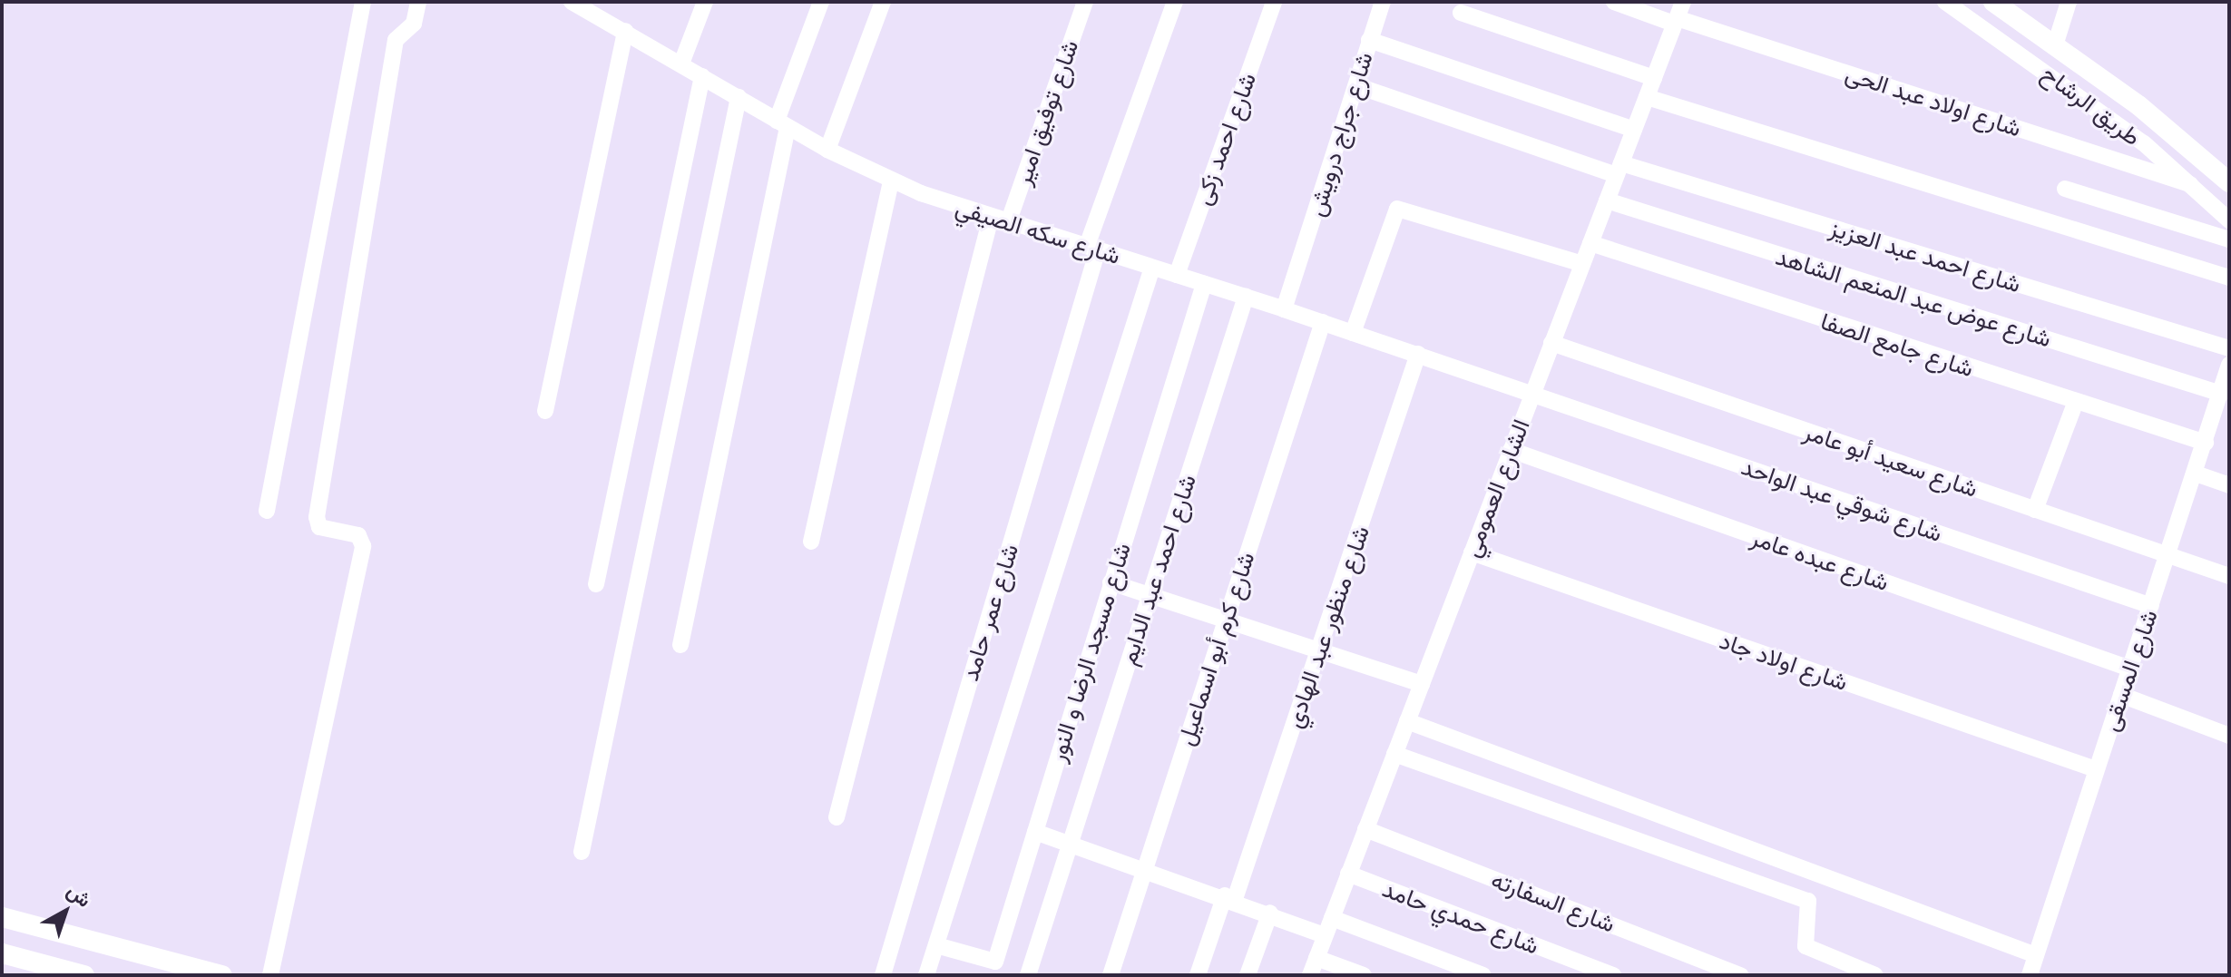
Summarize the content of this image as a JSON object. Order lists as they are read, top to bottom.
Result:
{
  "streets": {
    "street": [
      "شارع اولاد عبد الحى",
      "طريق الرشاح",
      "شارع توفيق امير",
      "شارع جراج درويش",
      "شارع احمد زكى",
      "شارع سكه الصيفي",
      "شارع احمد عبد العزيز",
      "شارع عوض عبد المنعم الشاهد",
      "شارع جامع الصفا",
      "شارع سعيد أبو عامر",
      "الشارع العمومي",
      "شارع شوقي عبد الواحد",
      "شارع عبده عامر",
      "شارع احمد عبد الدايم",
      "شارع عمر حامد",
      "شارع منظور عبد الهادي",
      "شارع كرم أبو اسماعيل",
      "شارع مسجد الرضا و النور",
      "شارع اولاد جاد",
      "شارع المسقى",
      "شارع السفارته",
      "شارع حمدي حامد"
    ]
  },
  "crossings": [
    ["شارع اولاد عبد الحى", "طريق الرشاح"],
    ["شارع اولاد عبد الحى", "الشارع العمومي"],
    ["شارع توفيق امير", "شارع سكه الصيفي"],
    ["شارع جراج درويش", "شارع سكه الصيفي"],
    ["شارع جراج درويش", "شارع احمد عبد العزيز"],
    ["شارع احمد زكى", "شارع سكه الصيفي"],
    ["شارع سكه الصيفي", "الشارع العمومي"],
    ["شارع سكه الصيفي", "شارع شوقي عبد الواحد"],
    ["شارع سكه الصيفي", "شارع احمد عبد الدايم"],
    ["شارع سكه الصيفي", "شارع عمر حامد"],
    ["شارع سكه الصيفي", "شارع منظور عبد الهادي"],
    ["شارع سكه الصيفي", "شارع كرم أبو اسماعيل"],
    ["شارع سكه الصيفي", "شارع مسجد الرضا و النور"],
    ["شارع احمد عبد العزيز", "الشارع العمومي"],
    ["شارع عوض عبد المنعم الشاهد", "الشارع العمومي"],
    ["شارع عوض عبد المنعم الشاهد", "شارع المسقى"],
    ["شارع جامع الصفا", "الشارع العمومي"],
    ["شارع جامع الصفا", "شارع المسقى"],
    ["شارع سعيد أبو عامر", "الشارع العمومي"],
    ["شارع سعيد أبو عامر", "شارع المسقى"],
    ["الشارع العمومي", "شارع شوقي عبد الواحد"],
    ["الشارع العمومي", "شارع عبده عامر"],
    ["الشارع العمومي", "شارع اولاد جاد"],
    ["الشارع العمومي", "شارع السفارته"],
    ["الشارع العمومي", "شارع حمدي حامد"],
    ["شارع شوقي عبد الواحد", "شارع المسقى"],
    ["شارع عبده عامر", "شارع المسقى"],
    ["شارع اولاد جاد", "شارع المسقى"]
  ],
  "north": "top right"
}
